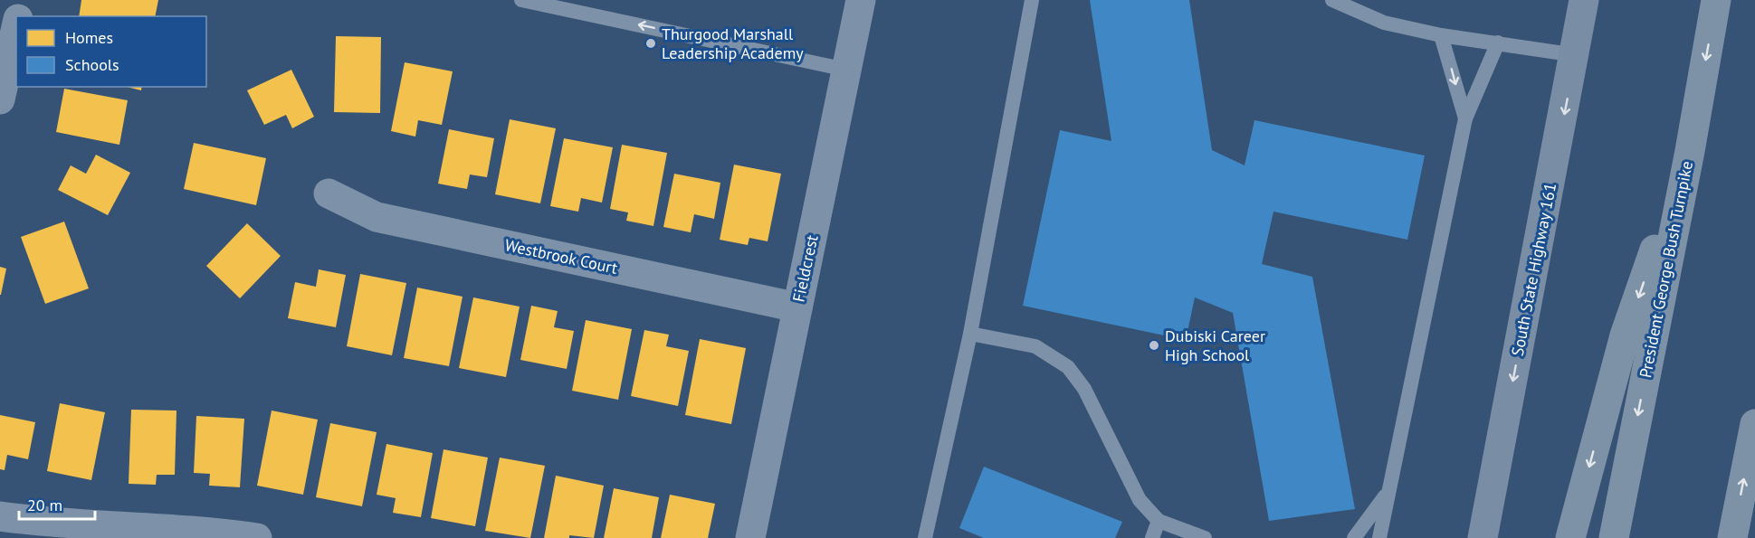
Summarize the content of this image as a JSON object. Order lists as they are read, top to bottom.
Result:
{
  "streets": {
    "highway": ["President George Bush Turnpike"],
    "main road": ["South State Highway 161"],
    "street": ["Westbrook Court", "Fieldcrest"]
  },
  "crossings": [
    ["Westbrook Court", "Fieldcrest"]
  ],
  "one_way": ["South State Highway 161"],
  "places": ["Thurgood Marshall Leadership Academy", "Dubiski Career High School"],
  "legend": ["Homes", "Schools"],
  "scale_bar": "20 m"
}
